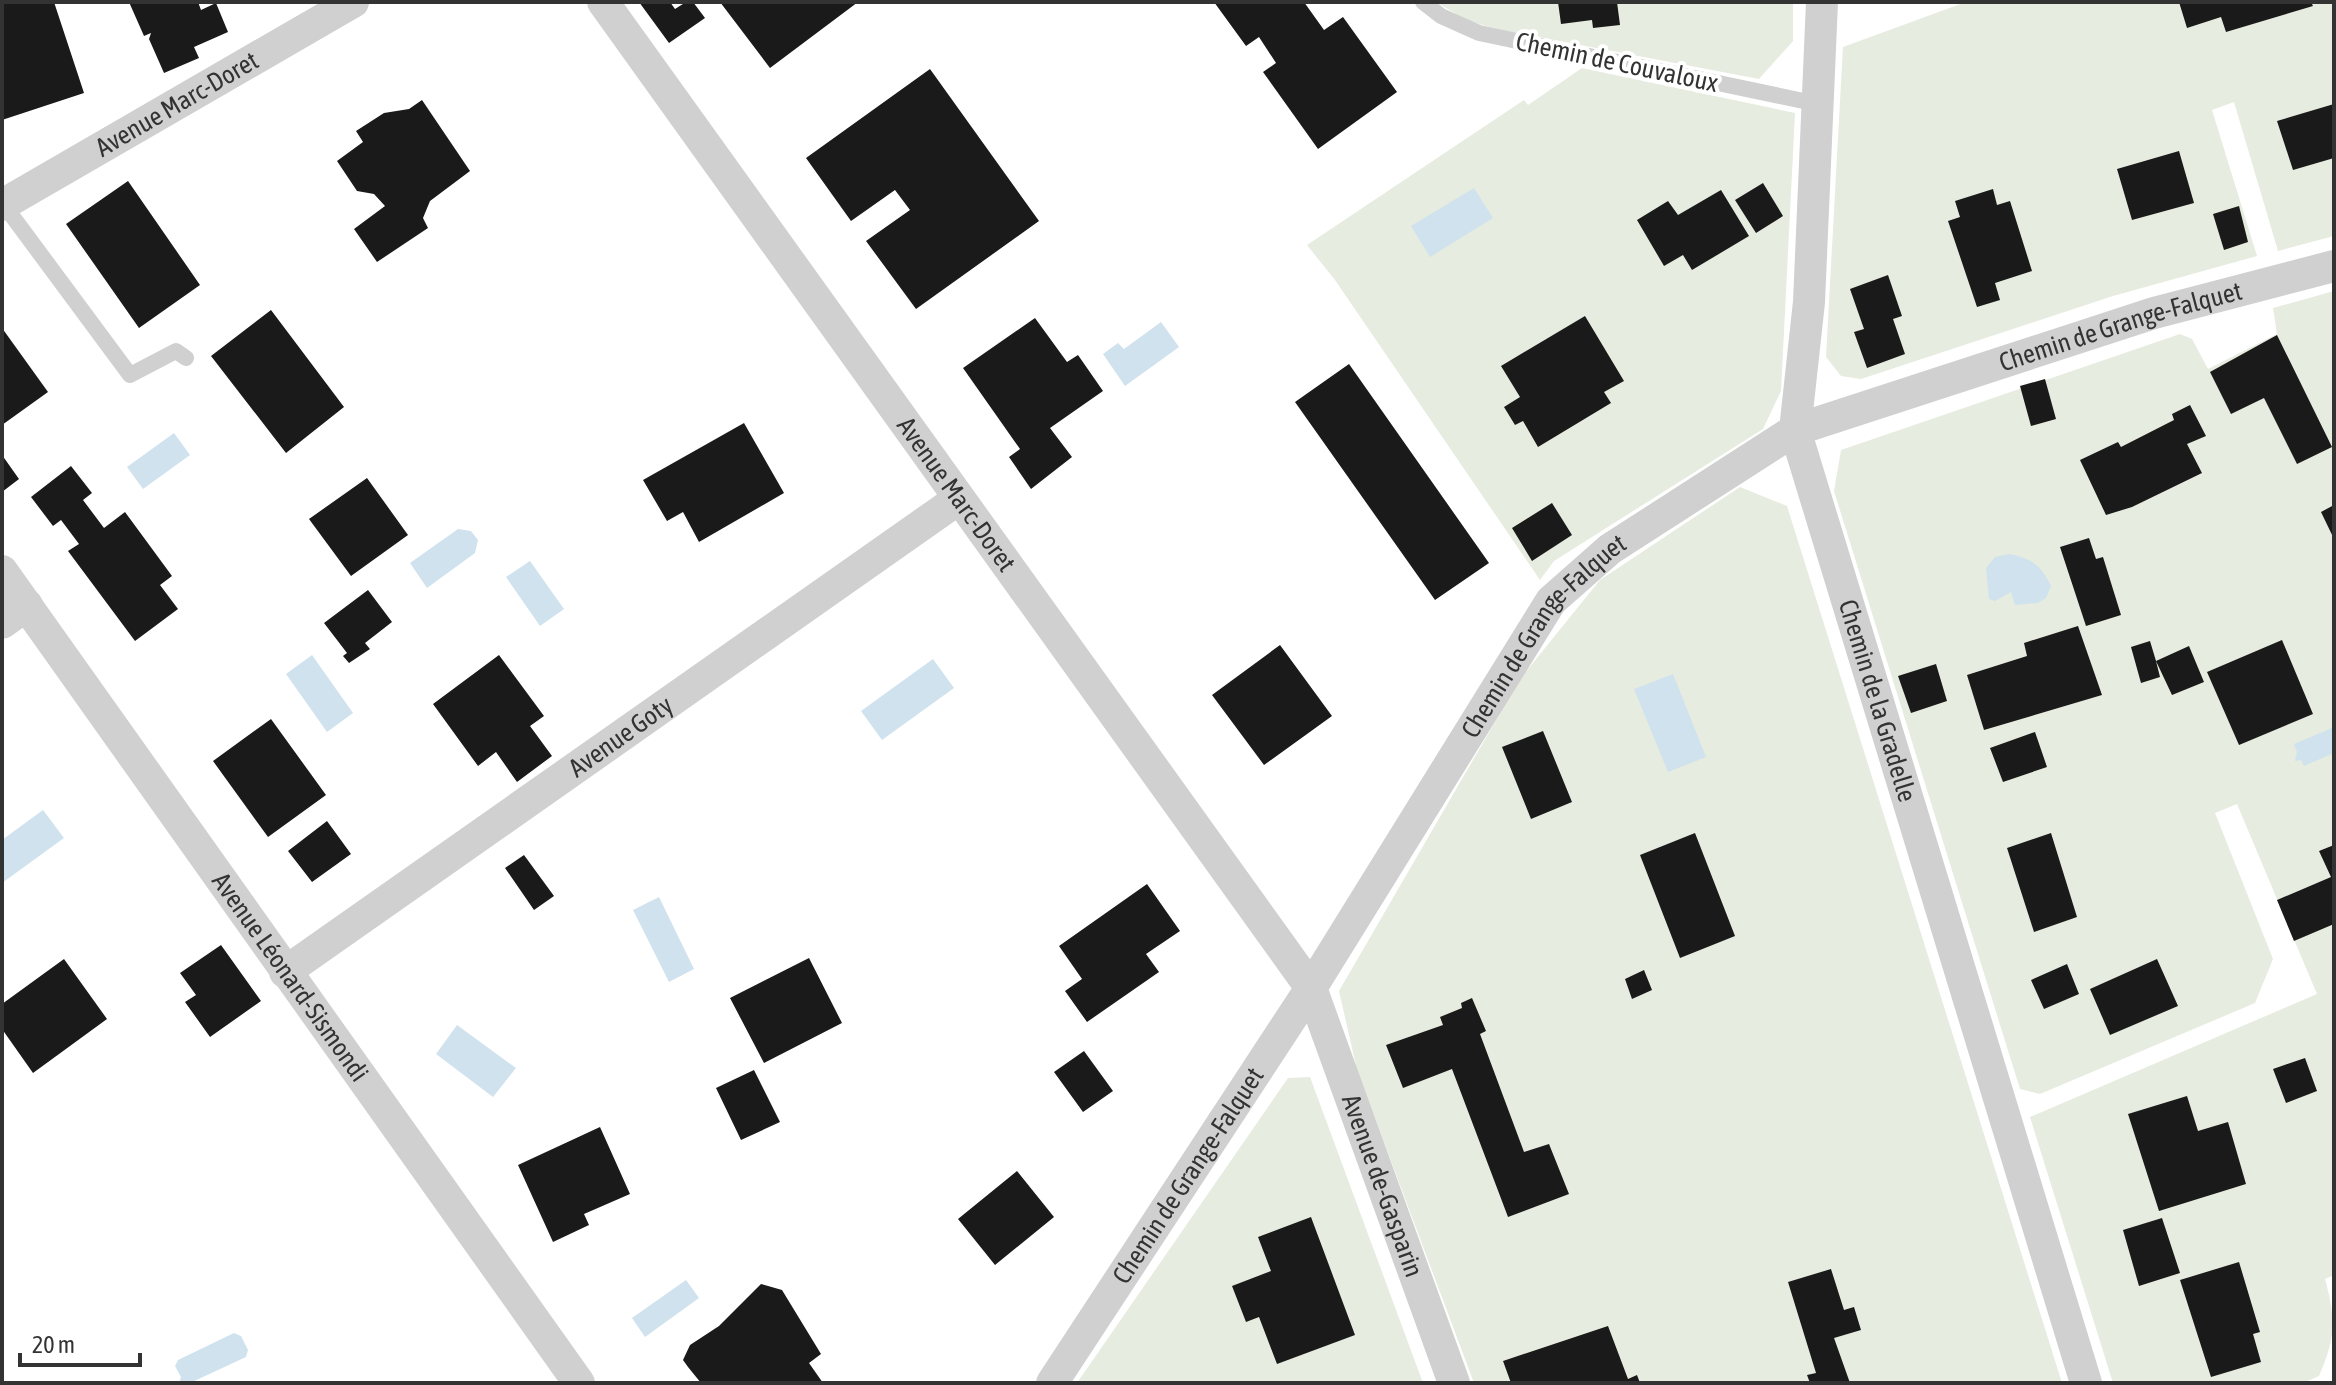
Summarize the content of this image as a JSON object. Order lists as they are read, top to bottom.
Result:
{
  "streets": {
    "street": [
      "Avenue Marc-Doret",
      "Chemin de Grange-Falquet",
      "Chemin de la Gradelle",
      "Avenue Goty",
      "Avenue Léonard-Sismondi",
      "Avenue de-Gasparin"
    ],
    "lane": ["Chemin de Couvaloux"]
  },
  "crossings": [
    ["Chemin de Couvaloux", "Chemin de la Gradelle"],
    ["Avenue Marc-Doret", "Chemin de Grange-Falquet"],
    ["Avenue Marc-Doret", "Avenue Goty"],
    ["Avenue Marc-Doret", "Avenue de-Gasparin"],
    ["Chemin de Grange-Falquet", "Chemin de la Gradelle"],
    ["Chemin de Grange-Falquet", "Avenue de-Gasparin"],
    ["Avenue Goty", "Avenue Léonard-Sismondi"]
  ],
  "scale_bar": "20 m"
}
